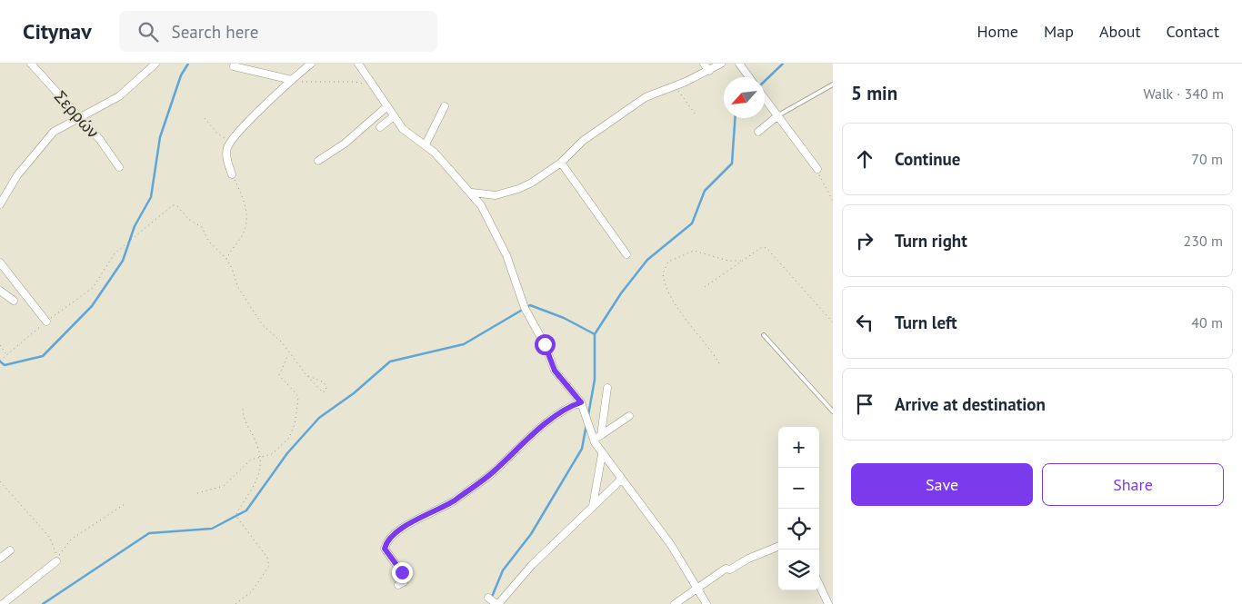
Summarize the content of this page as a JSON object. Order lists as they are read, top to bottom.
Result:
{
  "streets": {
    "street": ["Σερρών"]
  },
  "north": "bottom left",
  "page": {
    "header": "Citynav",
    "search": "Search here",
    "nav": [
      "Home",
      "Map",
      "About",
      "Contact"
    ],
    "heading": ["5 min", "Walk · 340 m"],
    "list": [
      ["Continue", "70 m"],
      ["Turn right", "230 m"],
      ["Turn left", "40 m"],
      "Arrive at destination"
    ],
    "map_buttons": ["+", "−"],
    "buttons": ["Save", "Share"]
  }
}
